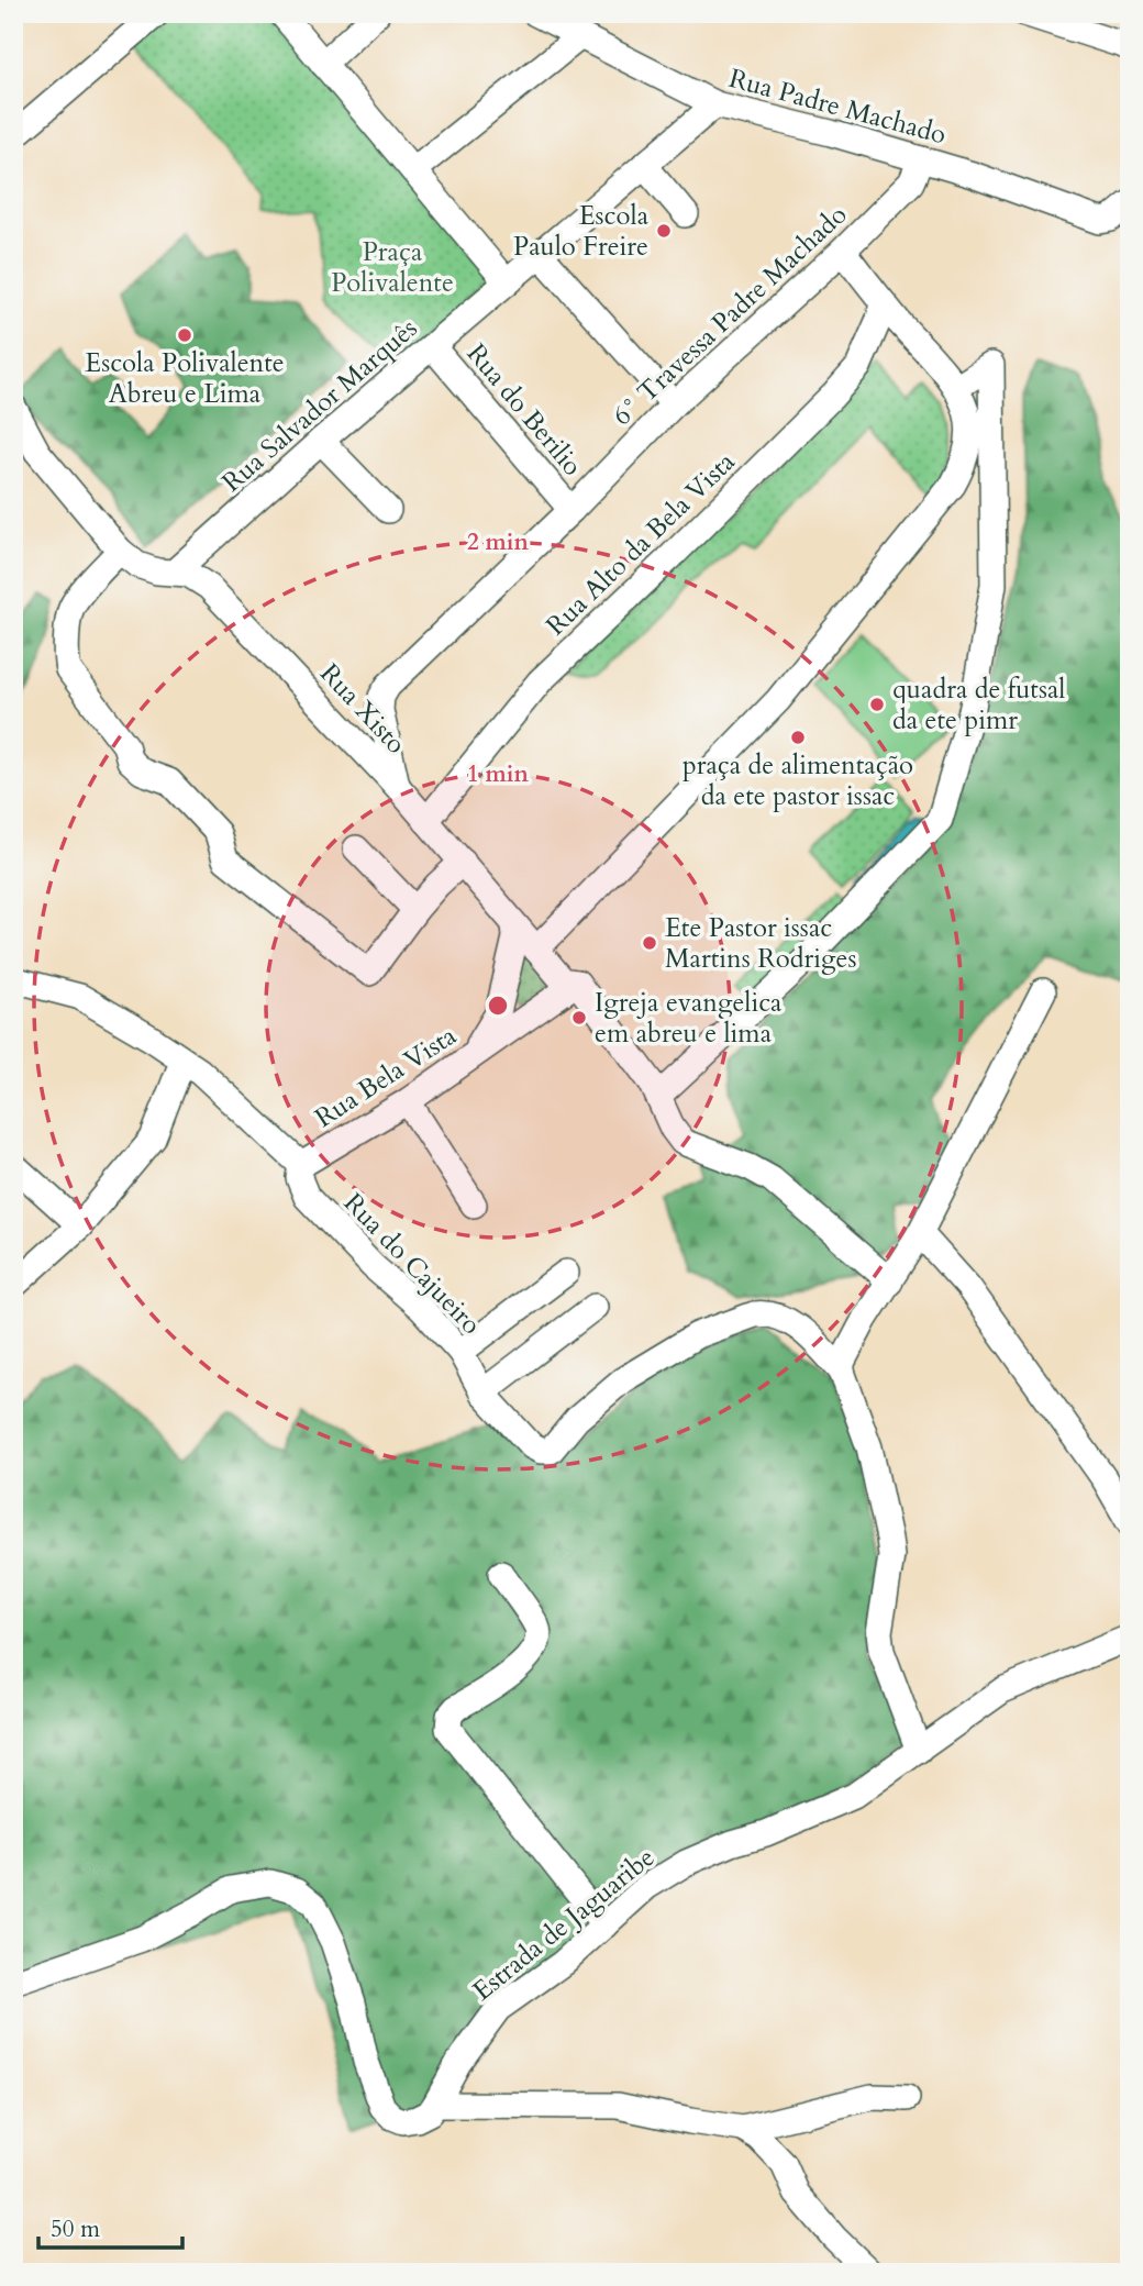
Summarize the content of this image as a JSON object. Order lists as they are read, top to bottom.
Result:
{
  "streets": {
    "street": [
      "Rua Padre Machado",
      "6° Travessa Padre Machado",
      "Rua Salvador Marquês",
      "Rua do Berilio",
      "Rua Alto da Bela Vista",
      "Rua Xisto",
      "Rua Bela Vista",
      "Rua do Cajueiro",
      "Estrada de Jaguaribe"
    ]
  },
  "crossings": [
    ["Rua Padre Machado", "6° Travessa Padre Machado"],
    ["Rua Padre Machado", "Rua Salvador Marquês"],
    ["6° Travessa Padre Machado", "Rua do Berilio"],
    ["6° Travessa Padre Machado", "Rua Xisto"],
    ["Rua Salvador Marquês", "Rua do Berilio"],
    ["Rua Salvador Marquês", "Rua Xisto"],
    ["Rua do Berilio", "Rua Xisto"],
    ["Rua Bela Vista", "Rua do Cajueiro"]
  ],
  "parks": ["Praça Polivalente"],
  "places": [
    "Escola Paulo Freire",
    "Escola Polivalente Abreu e Lima",
    "quadra de futsal da ete pimr",
    "praça de alimentação da ete pastor issac",
    "Ete Pastor issac Martins Rodriges",
    "Igreja evangelica em abreu e lima"
  ],
  "scale_bar": "50 m",
  "rings": ["2 min", "1 min"]
}
